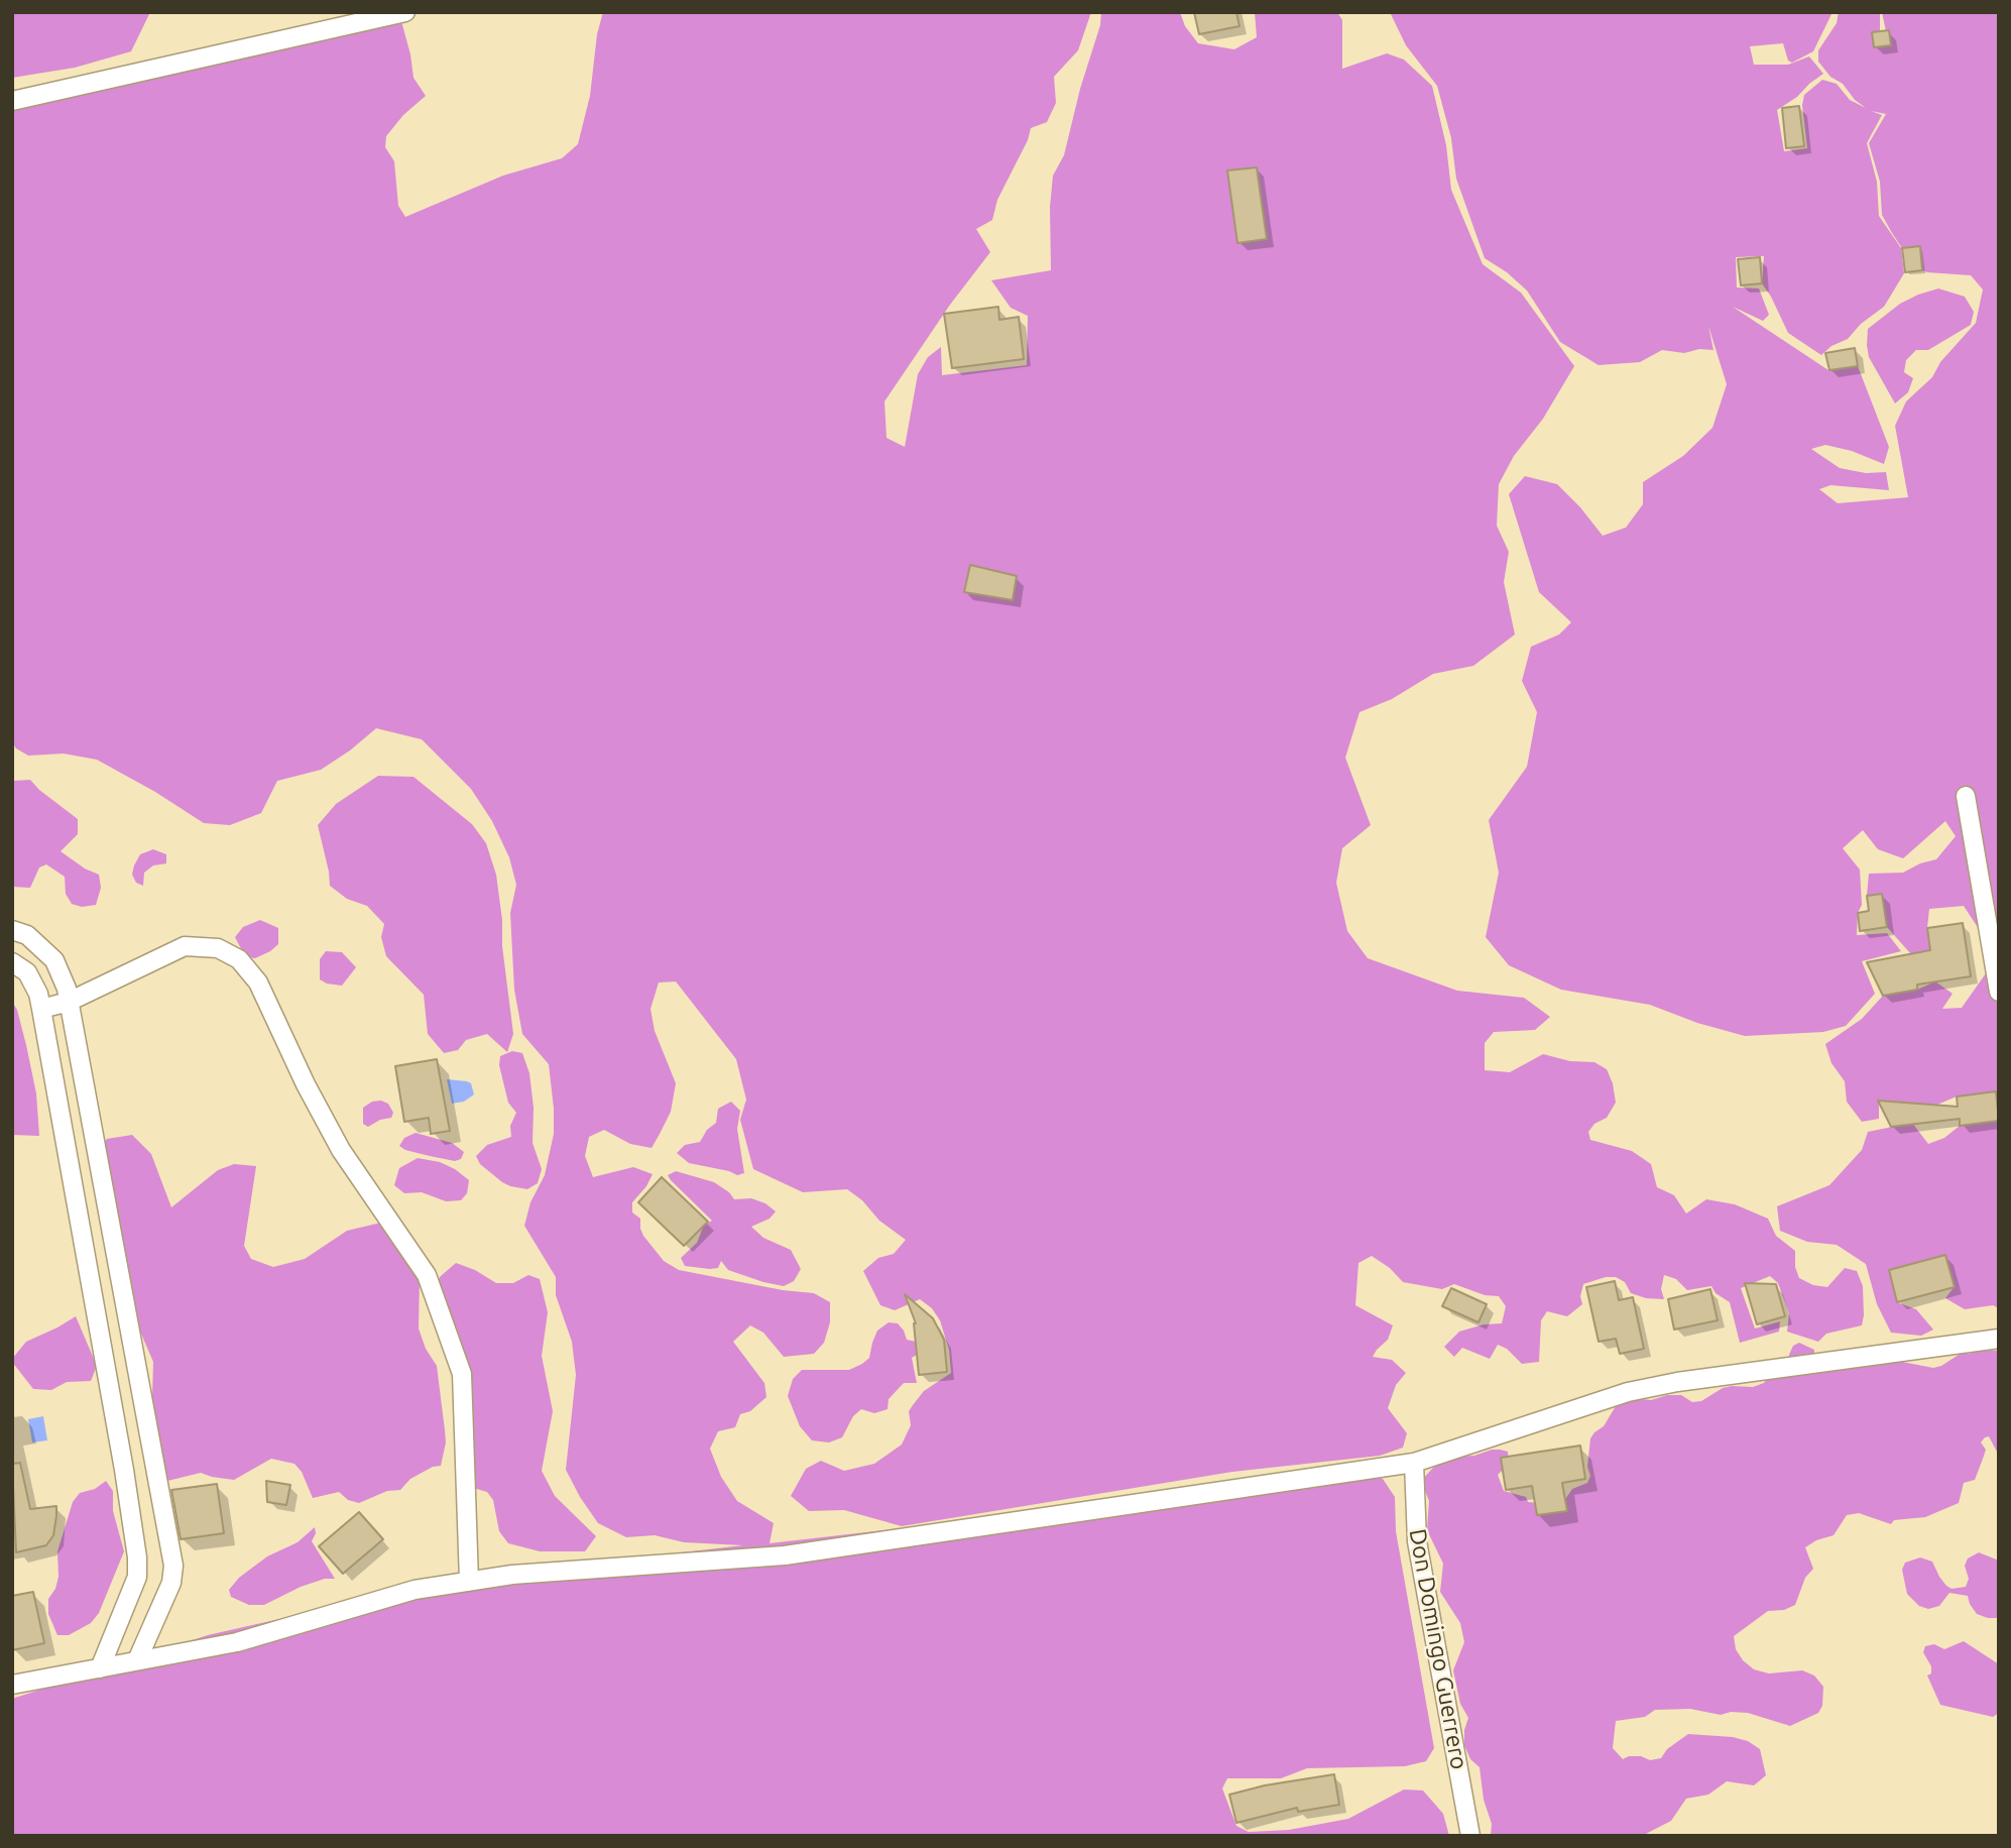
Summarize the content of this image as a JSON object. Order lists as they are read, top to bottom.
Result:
{
  "streets": {
    "street": ["Don Domingo Guerrero"]
  }
}
